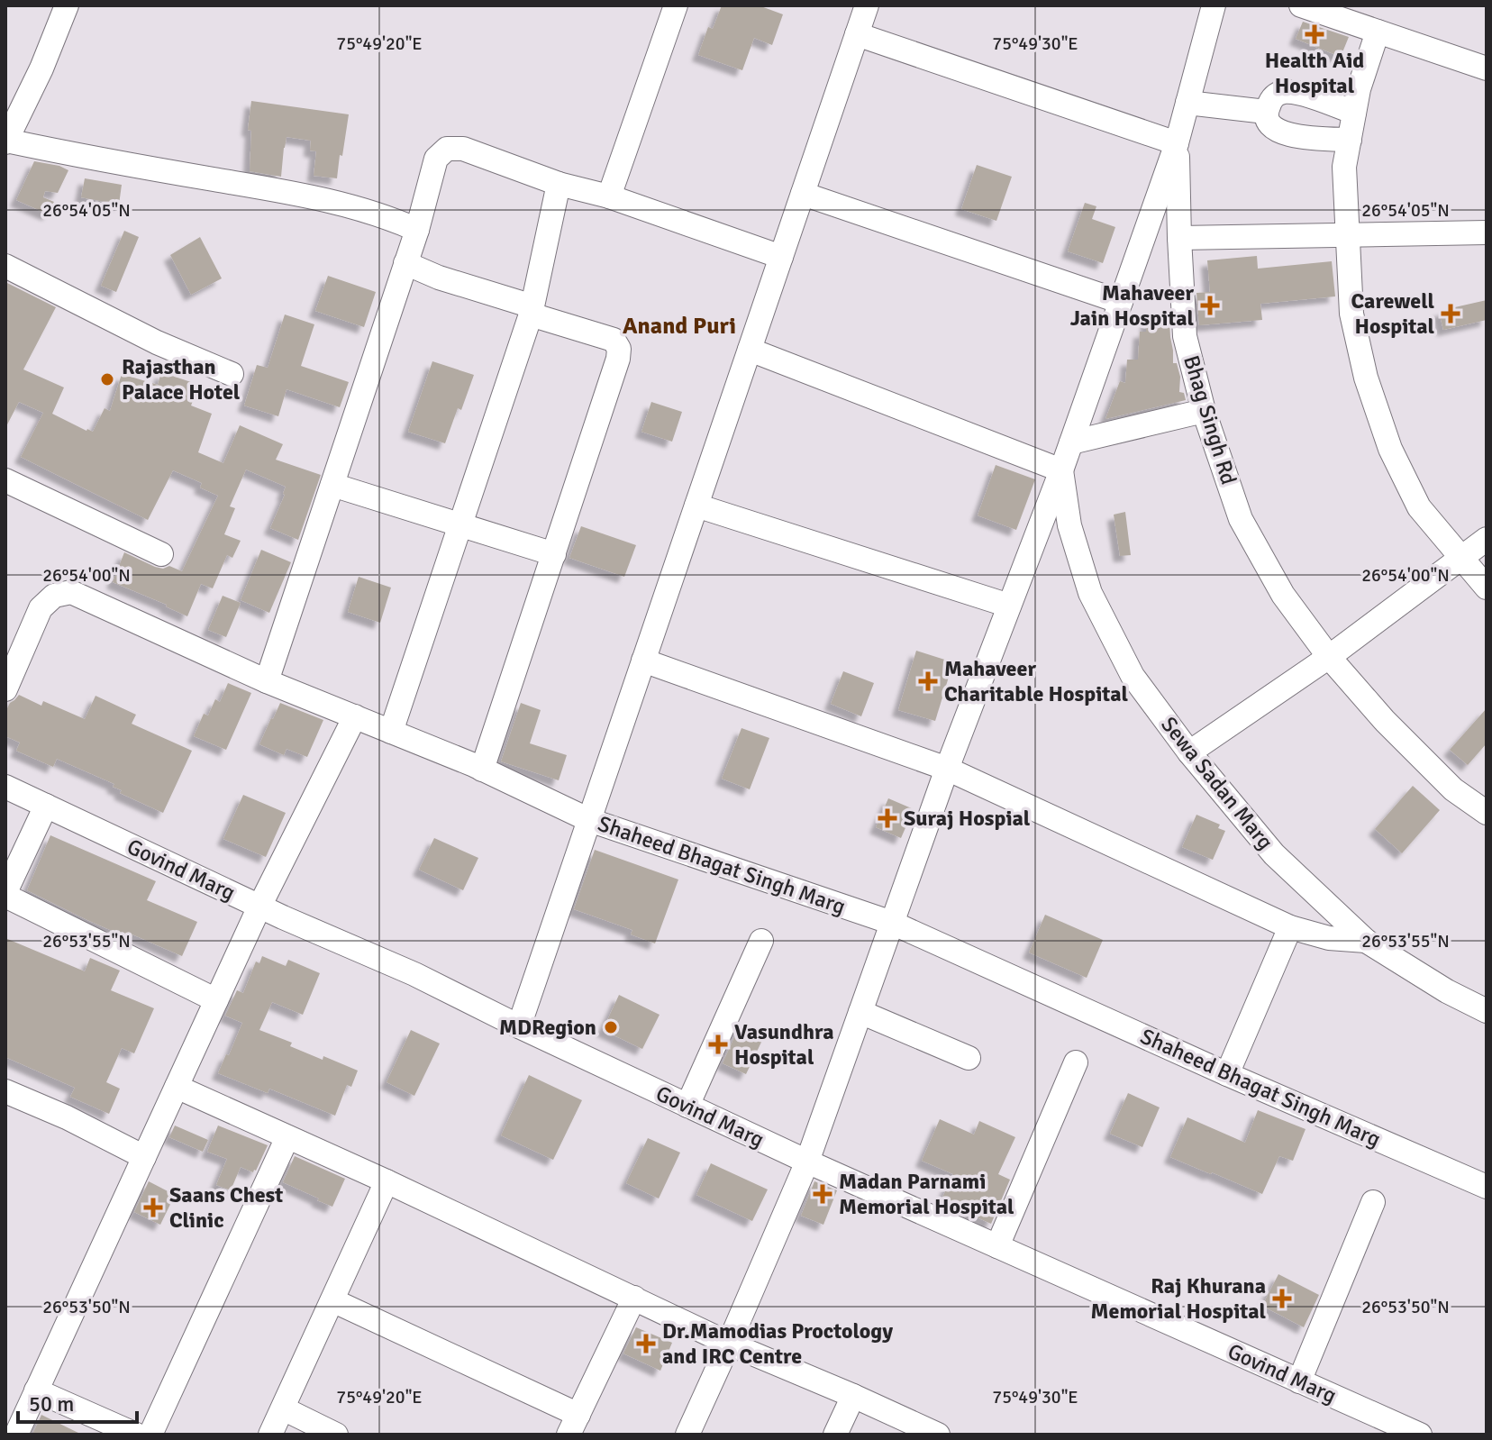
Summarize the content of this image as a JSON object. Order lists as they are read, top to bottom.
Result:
{
  "streets": {
    "street": [
      "Bhag Singh Rd",
      "Sewa Sadan Marg",
      "Shaheed Bhagat Singh Marg",
      "Govind Marg"
    ]
  },
  "districts": ["Anand Puri"],
  "places": {
    "health": [
      "Health Aid Hospital",
      "Mahaveer Jain Hospital",
      "Carewell Hospital",
      "Mahaveer Charitable Hospital",
      "Suraj Hospial",
      "Vasundhra Hospital",
      "Madan Parnami Memorial Hospital",
      "Saans Chest Clinic",
      "Raj Khurana Memorial Hospital",
      "Dr.Mamodias Proctology and IRC Centre"
    ],
    "other": ["Rajasthan Palace Hotel", "MDRegion"]
  },
  "scale_bar": "50 m",
  "coordinates": [
    "75°49'20\"E",
    "75°49'30\"E",
    "26°54'05\"N",
    "26°54'00\"N",
    "26°53'55\"N",
    "26°53'50\"N"
  ]
}
